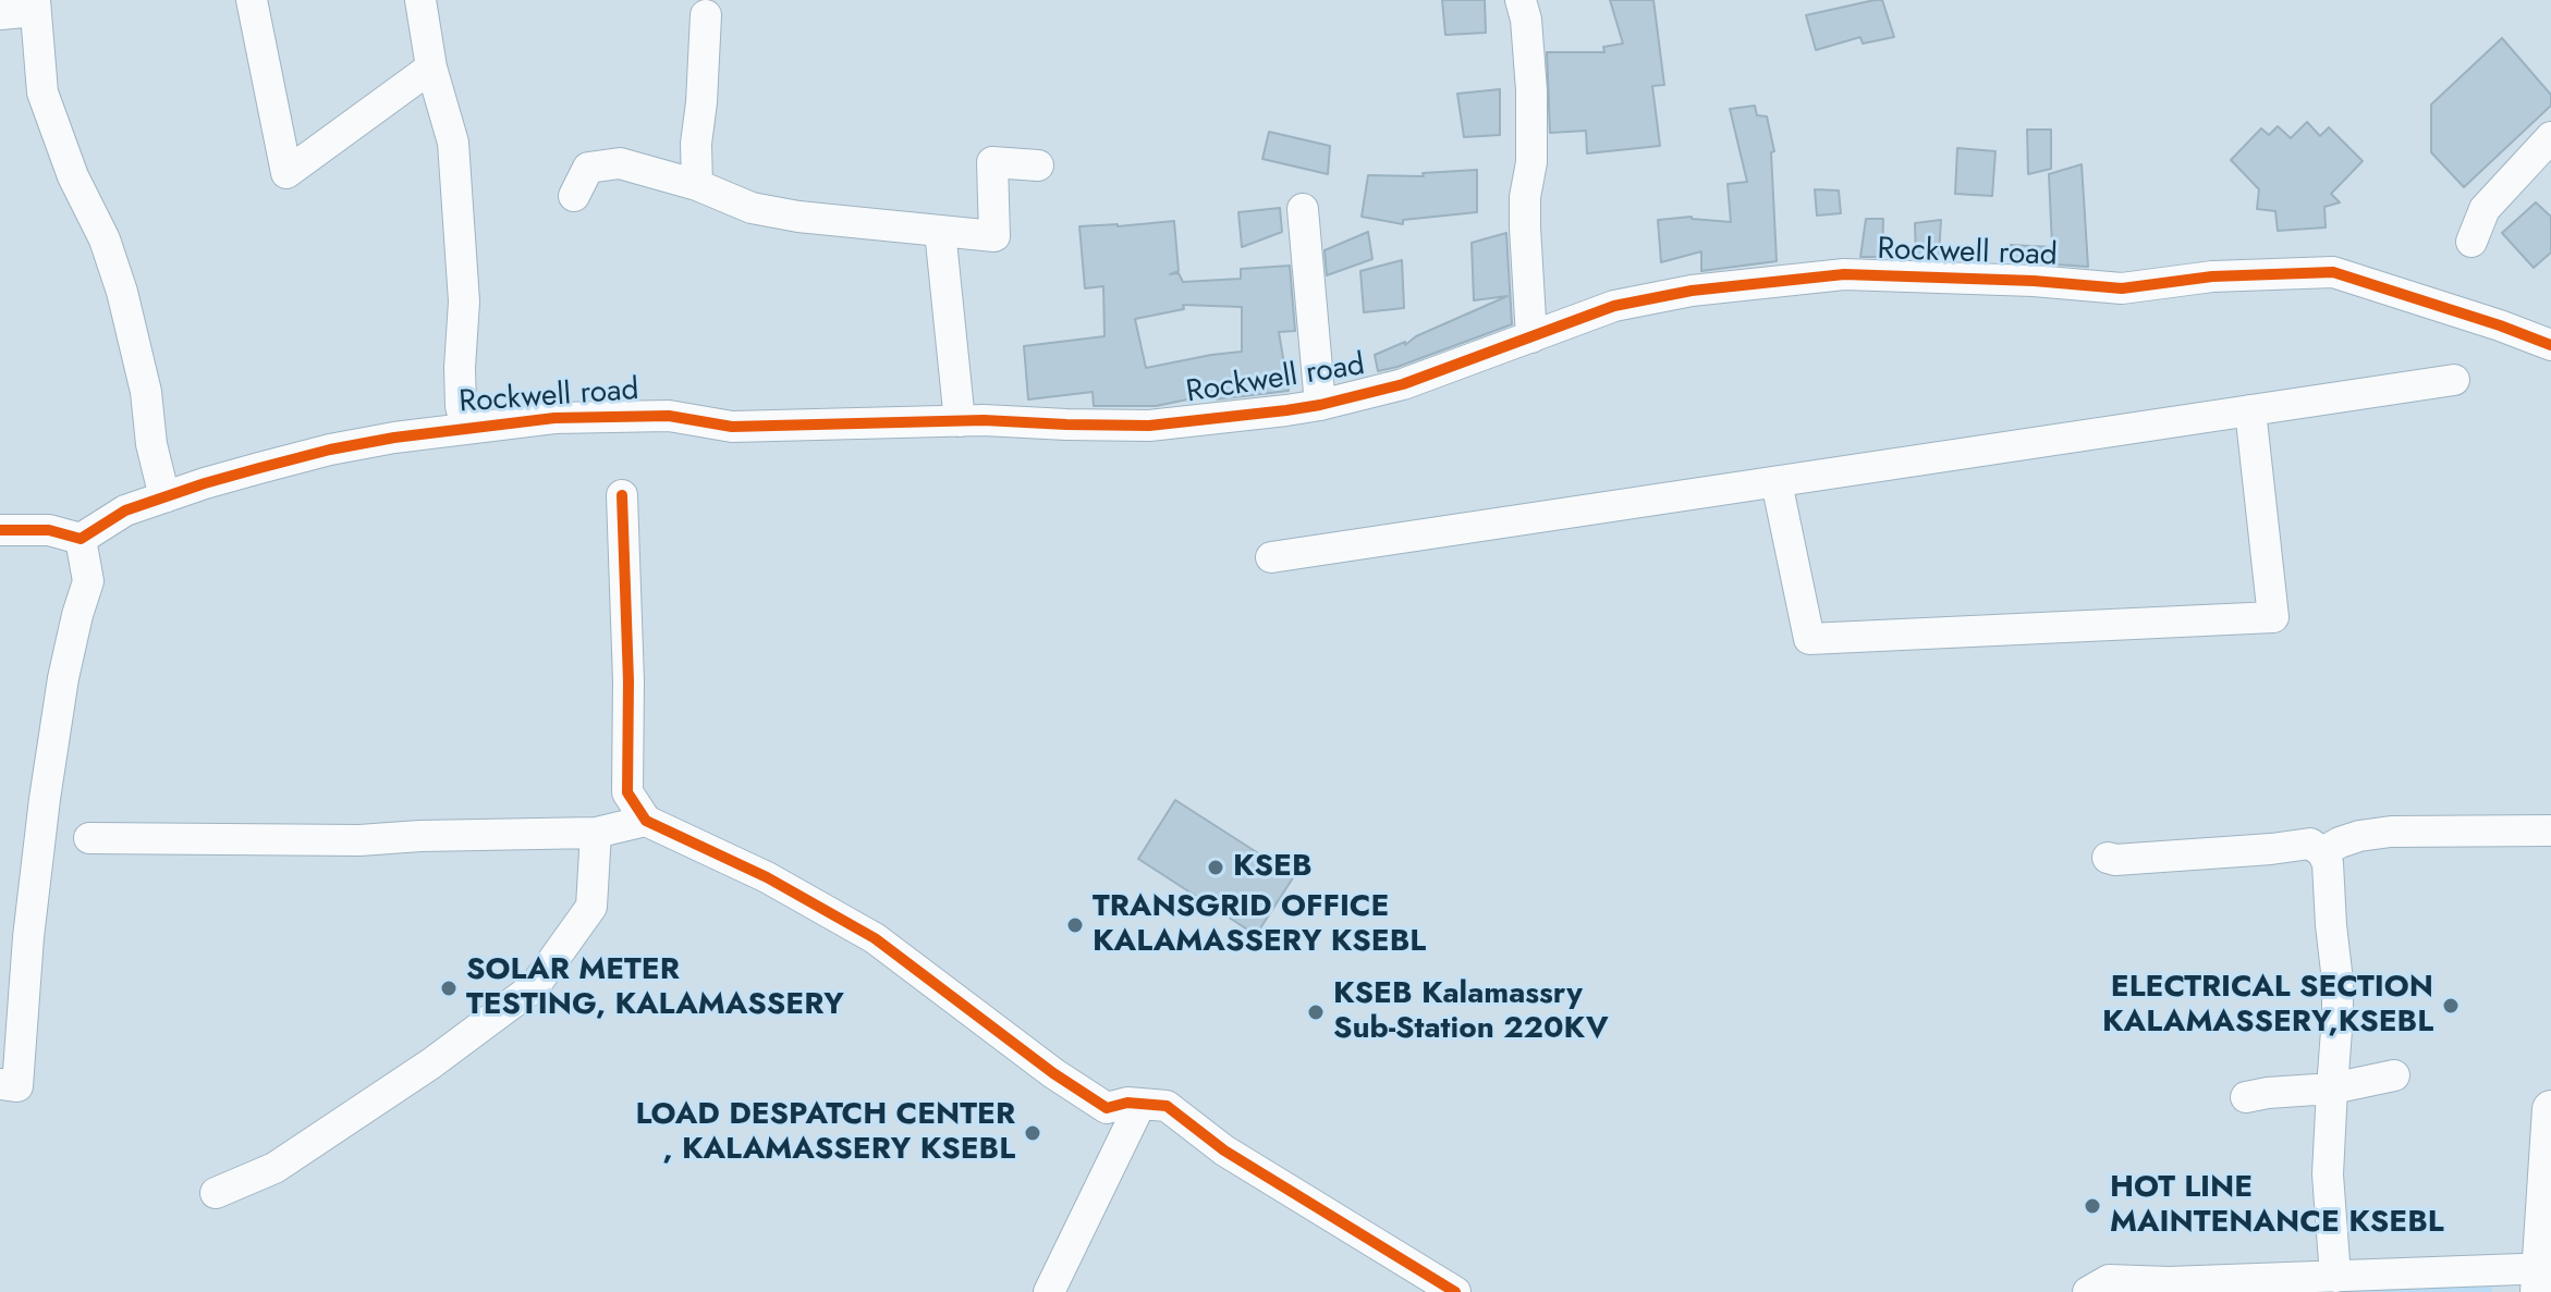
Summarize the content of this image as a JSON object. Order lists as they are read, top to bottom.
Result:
{
  "streets": {
    "street": ["Rockwell road"]
  },
  "places": [
    "KSEB",
    "TRANSGRID OFFICE KALAMASSERY KSEBL",
    "SOLAR METER TESTING, KALAMASSERY",
    "ELECTRICAL SECTION KALAMASSERY,KSEBL",
    "KSEB Kalamassry Sub-Station 220KV",
    "LOAD DESPATCH CENTER , KALAMASSERY KSEBL",
    "HOT LINE MAINTENANCE KSEBL"
  ]
}
